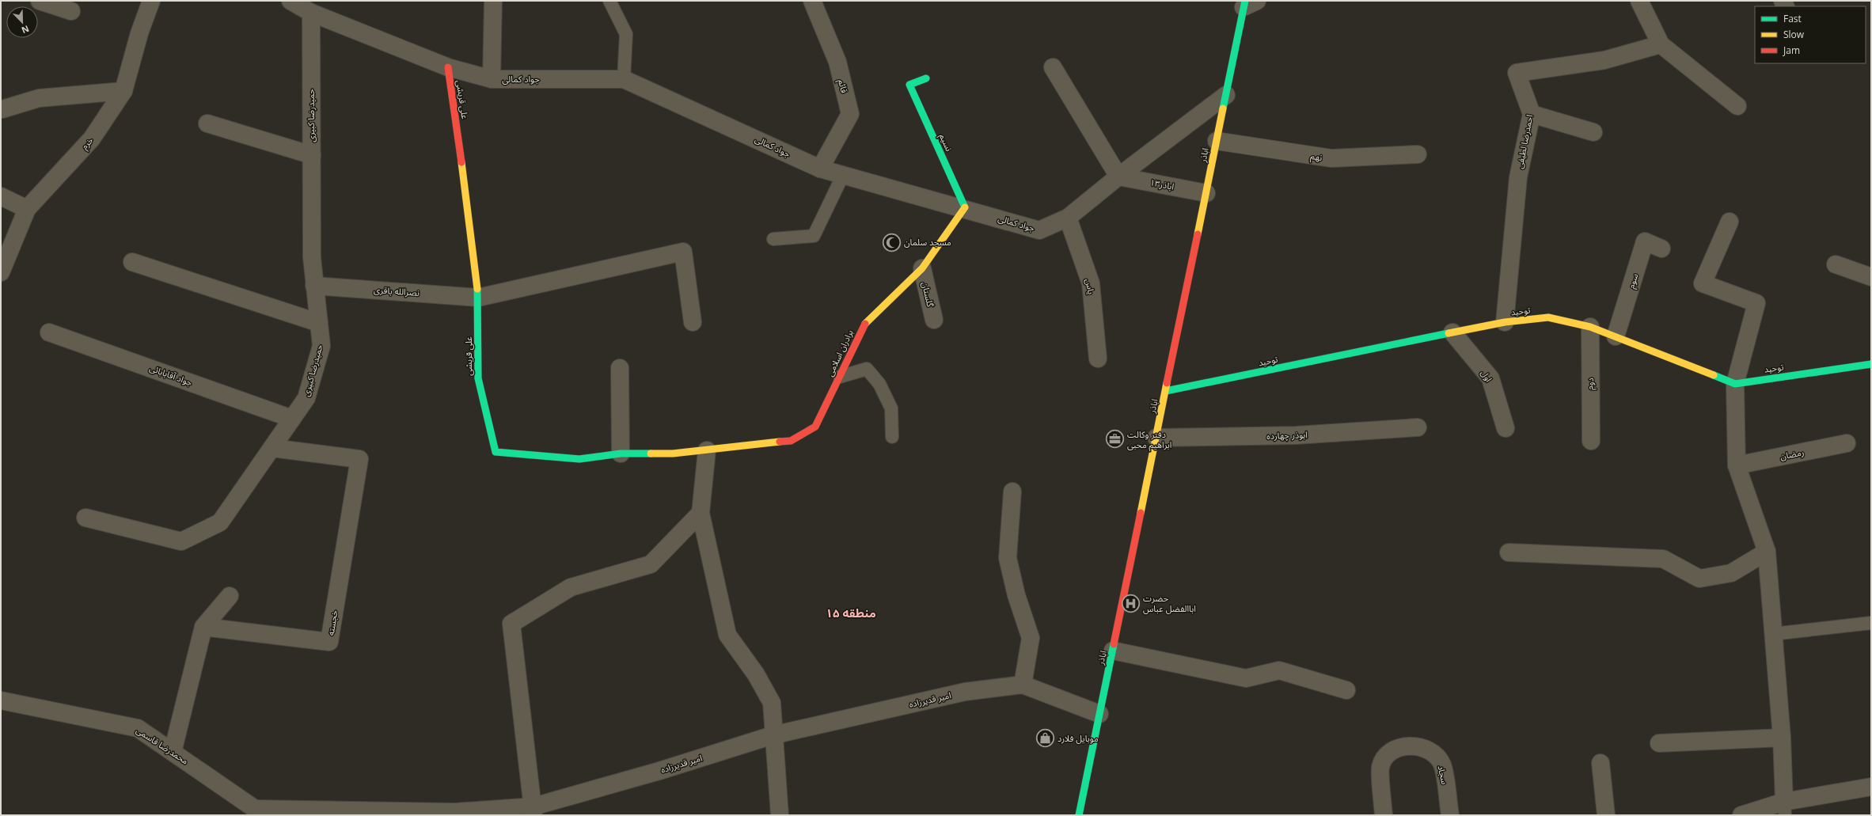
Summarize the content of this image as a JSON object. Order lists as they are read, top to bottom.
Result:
{
  "streets": {
    "street": [
      "جواد کمالی",
      "قائم",
      "علی قریشی",
      "حمیدرضا کبیری",
      "احمدرضا لطیفی",
      "نسیم",
      "خرم",
      "اباذر",
      "نهم",
      "اباذر۱۳",
      "سوم",
      "یاس",
      "نصرالله باقری",
      "گلستان",
      "توحید",
      "برادران اسلامی",
      "جواد آقابابائی",
      "اول",
      "دوم",
      "ابوذر چهارده",
      "رمضان",
      "خجسته",
      "امیر قدیرزاده",
      "محمدرضا قاسمی",
      "سجاد"
    ]
  },
  "crossings": [
    ["جواد کمالی", "قائم"],
    ["جواد کمالی", "علی قریشی"],
    ["جواد کمالی", "حمیدرضا کبیری"],
    ["جواد کمالی", "نسیم"],
    ["جواد کمالی", "اباذر"],
    ["جواد کمالی", "اباذر۱۳"],
    ["جواد کمالی", "یاس"],
    ["جواد کمالی", "برادران اسلامی"],
    ["علی قریشی", "نصرالله باقری"],
    ["علی قریشی", "برادران اسلامی"],
    ["حمیدرضا کبیری", "نصرالله باقری"],
    ["حمیدرضا کبیری", "جواد آقابابائی"],
    ["حمیدرضا کبیری", "خجسته"],
    ["احمدرضا لطیفی", "توحید"],
    ["نسیم", "برادران اسلامی"],
    ["اباذر", "نهم"],
    ["اباذر", "اباذر۱۳"],
    ["اباذر", "توحید"],
    ["اباذر", "ابوذر چهارده"],
    ["اباذر", "امیر قدیرزاده"],
    ["سوم", "توحید"],
    ["گلستان", "برادران اسلامی"],
    ["توحید", "اول"],
    ["توحید", "دوم"],
    ["امیر قدیرزاده", "محمدرضا قاسمی"]
  ],
  "districts": ["منطقه ۱۵"],
  "places": {
    "mosque": ["مسجد سلمان"],
    "office": ["دفتر وکالت ابراهیم محبی"],
    "hospital": ["حضرت اباالفضل عباس"],
    "shop": ["موبایل فلارد"]
  },
  "legend": ["Fast", "Slow", "Jam"],
  "north": "bottom right"
}
